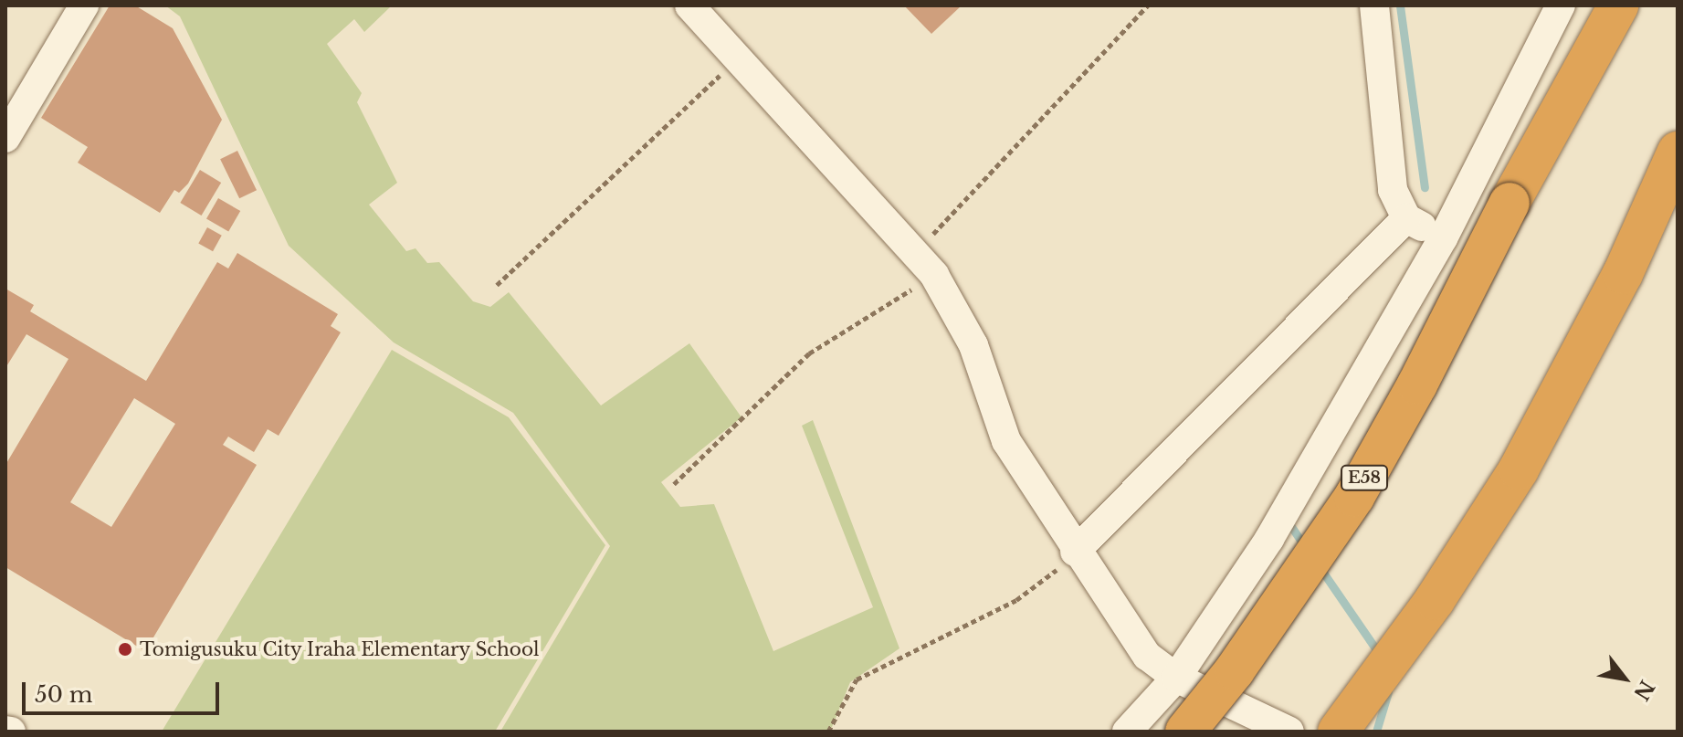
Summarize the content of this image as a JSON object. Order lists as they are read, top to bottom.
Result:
{
  "streets": {
    "highway": ["E58"]
  },
  "places": ["Tomigusuku City Iraha Elementary School"],
  "scale_bar": "50 m",
  "north": "bottom right"
}
